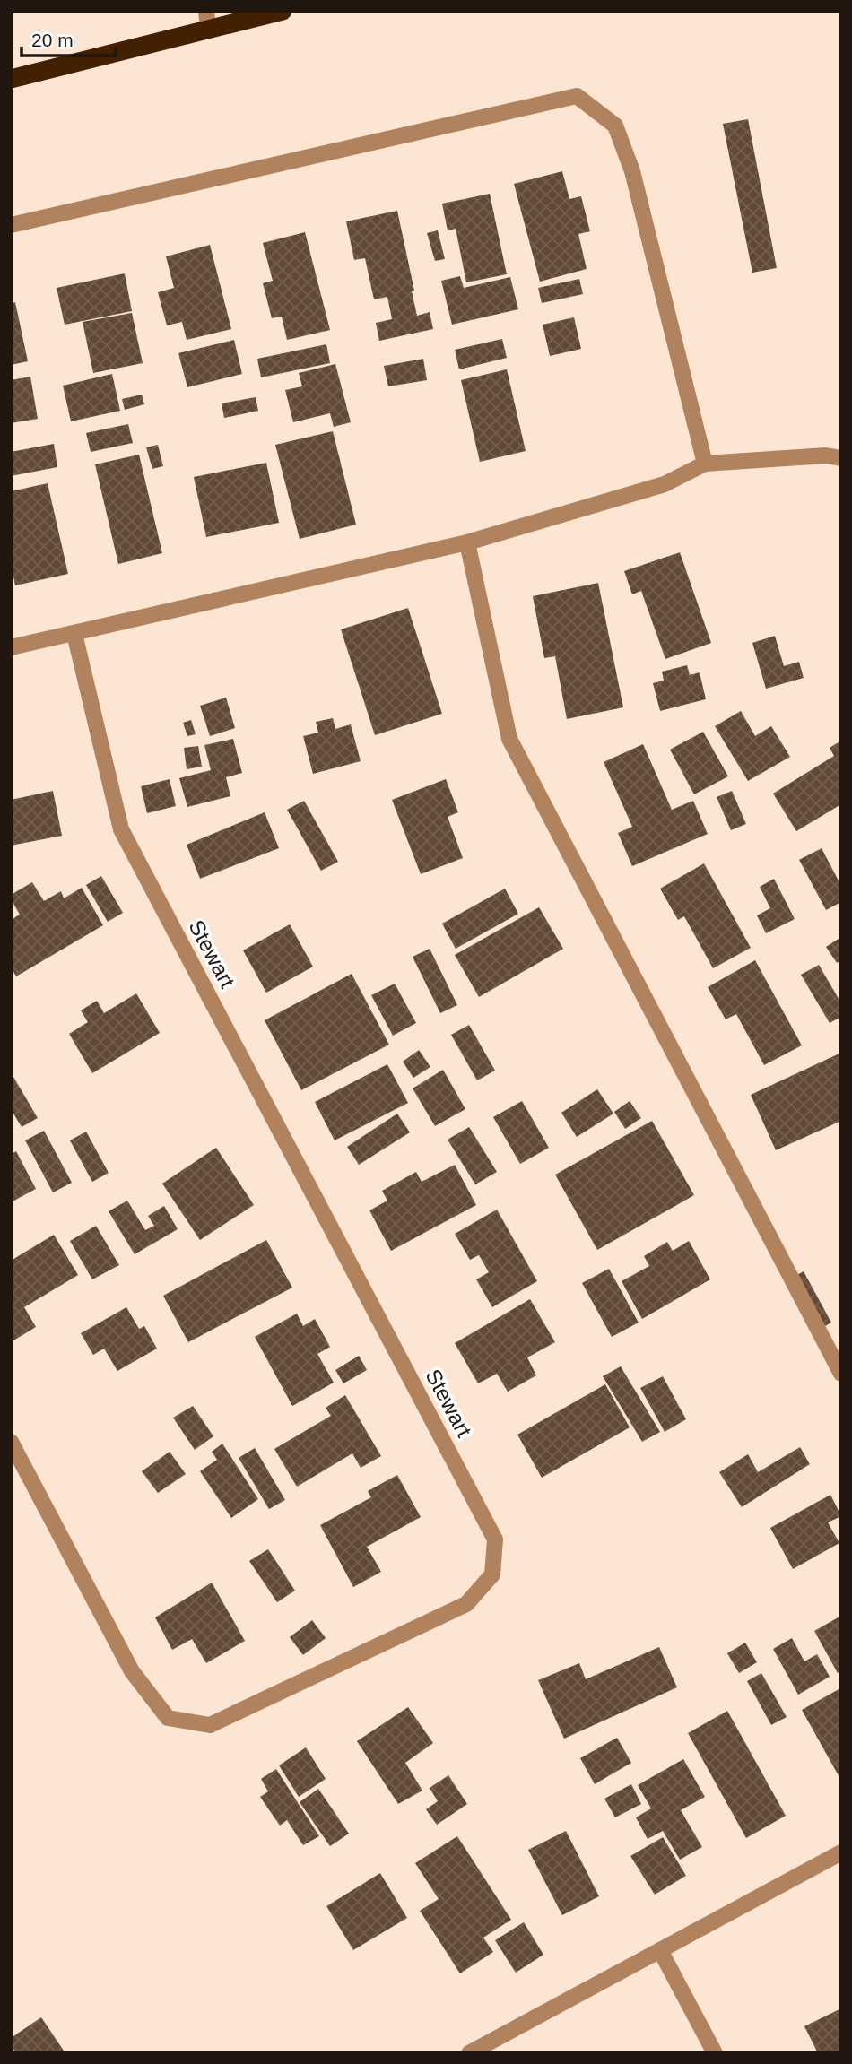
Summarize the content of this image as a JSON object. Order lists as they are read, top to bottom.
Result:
{
  "streets": {
    "street": ["Stewart"]
  },
  "scale_bar": "20 m"
}
